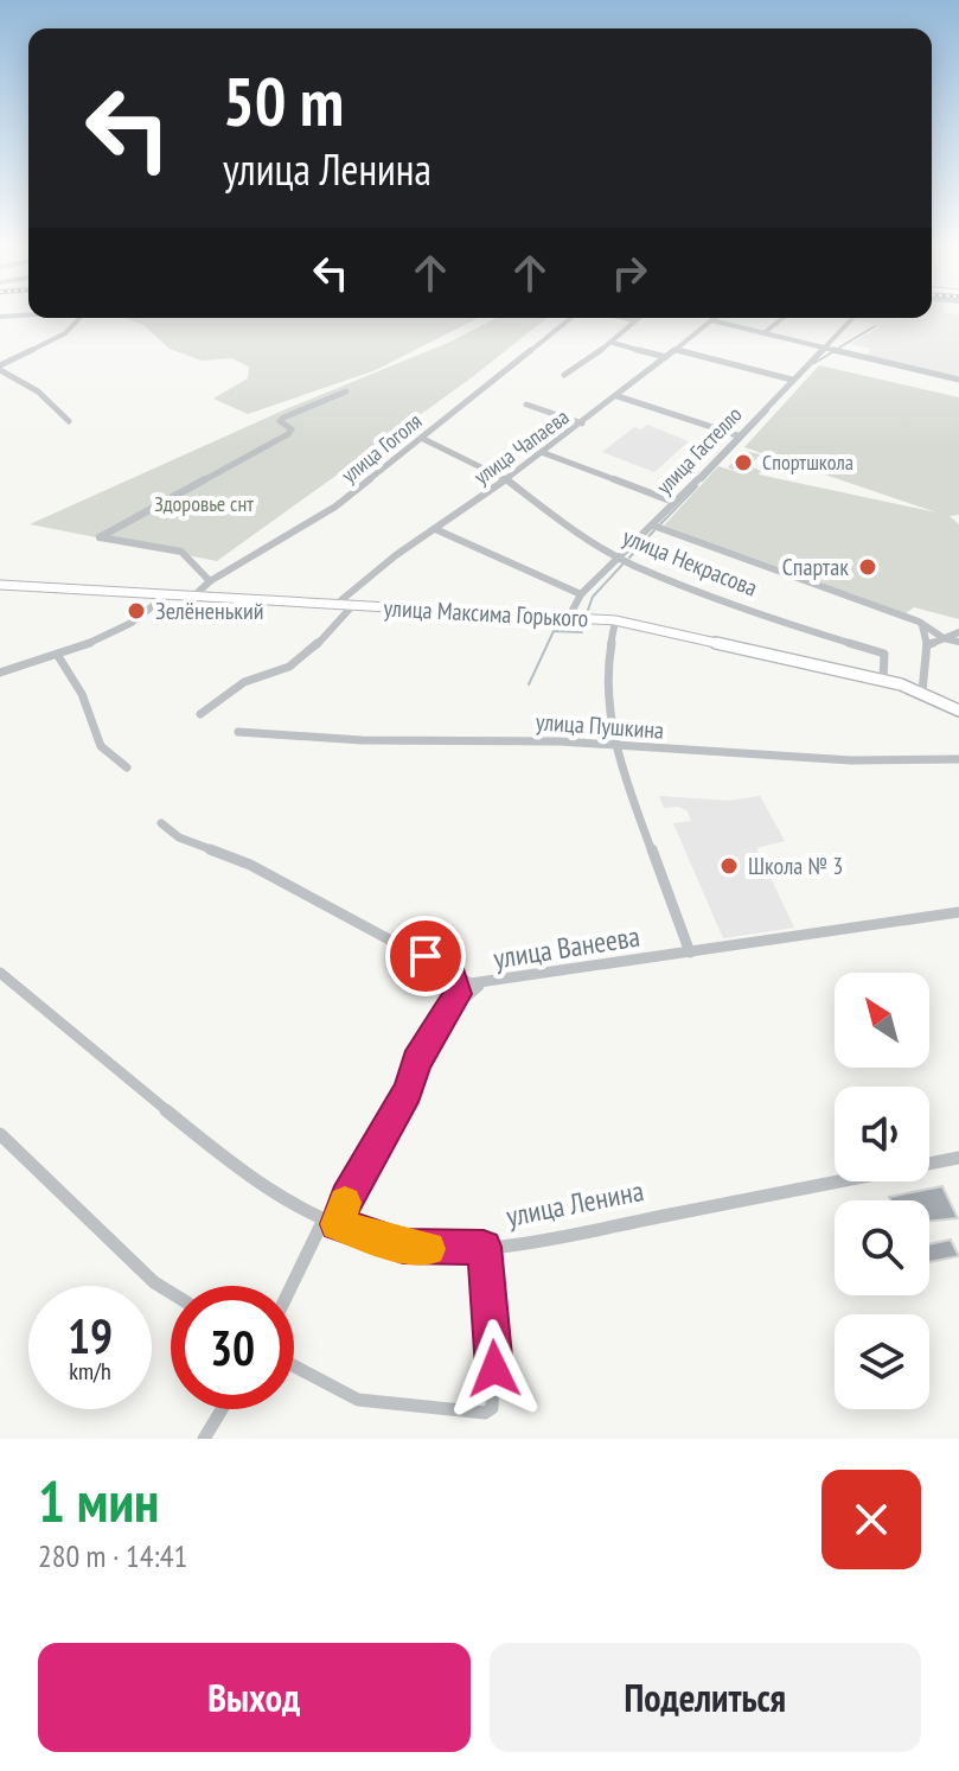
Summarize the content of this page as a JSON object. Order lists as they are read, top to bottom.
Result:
{
  "streets": {
    "street": [
      "улица Чапаева",
      "улица Гоголя",
      "улица Гастелло",
      "улица Некрасова",
      "улица Максима Горького",
      "улица Пушкина",
      "улица Ванеева",
      "улица Ленина"
    ]
  },
  "crossings": [
    ["улица Чапаева", "улица Некрасова"],
    ["улица Чапаева", "улица Максима Горького"],
    ["улица Гоголя", "улица Некрасова"],
    ["улица Гоголя", "улица Максима Горького"],
    ["улица Гастелло", "улица Некрасова"],
    ["улица Гастелло", "улица Максима Горького"],
    ["улица Некрасова", "улица Максима Горького"]
  ],
  "parks": ["Здоровье снт"],
  "places": [
    "Спортшкола",
    "Спартак",
    "Зелёненький",
    "Школа № 3"
  ],
  "north": "top left",
  "page": {
    "turn": ["50 m", "улица Ленина"],
    "speed": "19 km/h",
    "limit": "30",
    "heading": ["1 мин", "280 m · 14:41"],
    "buttons": ["Выход", "Поделиться"]
  }
}
